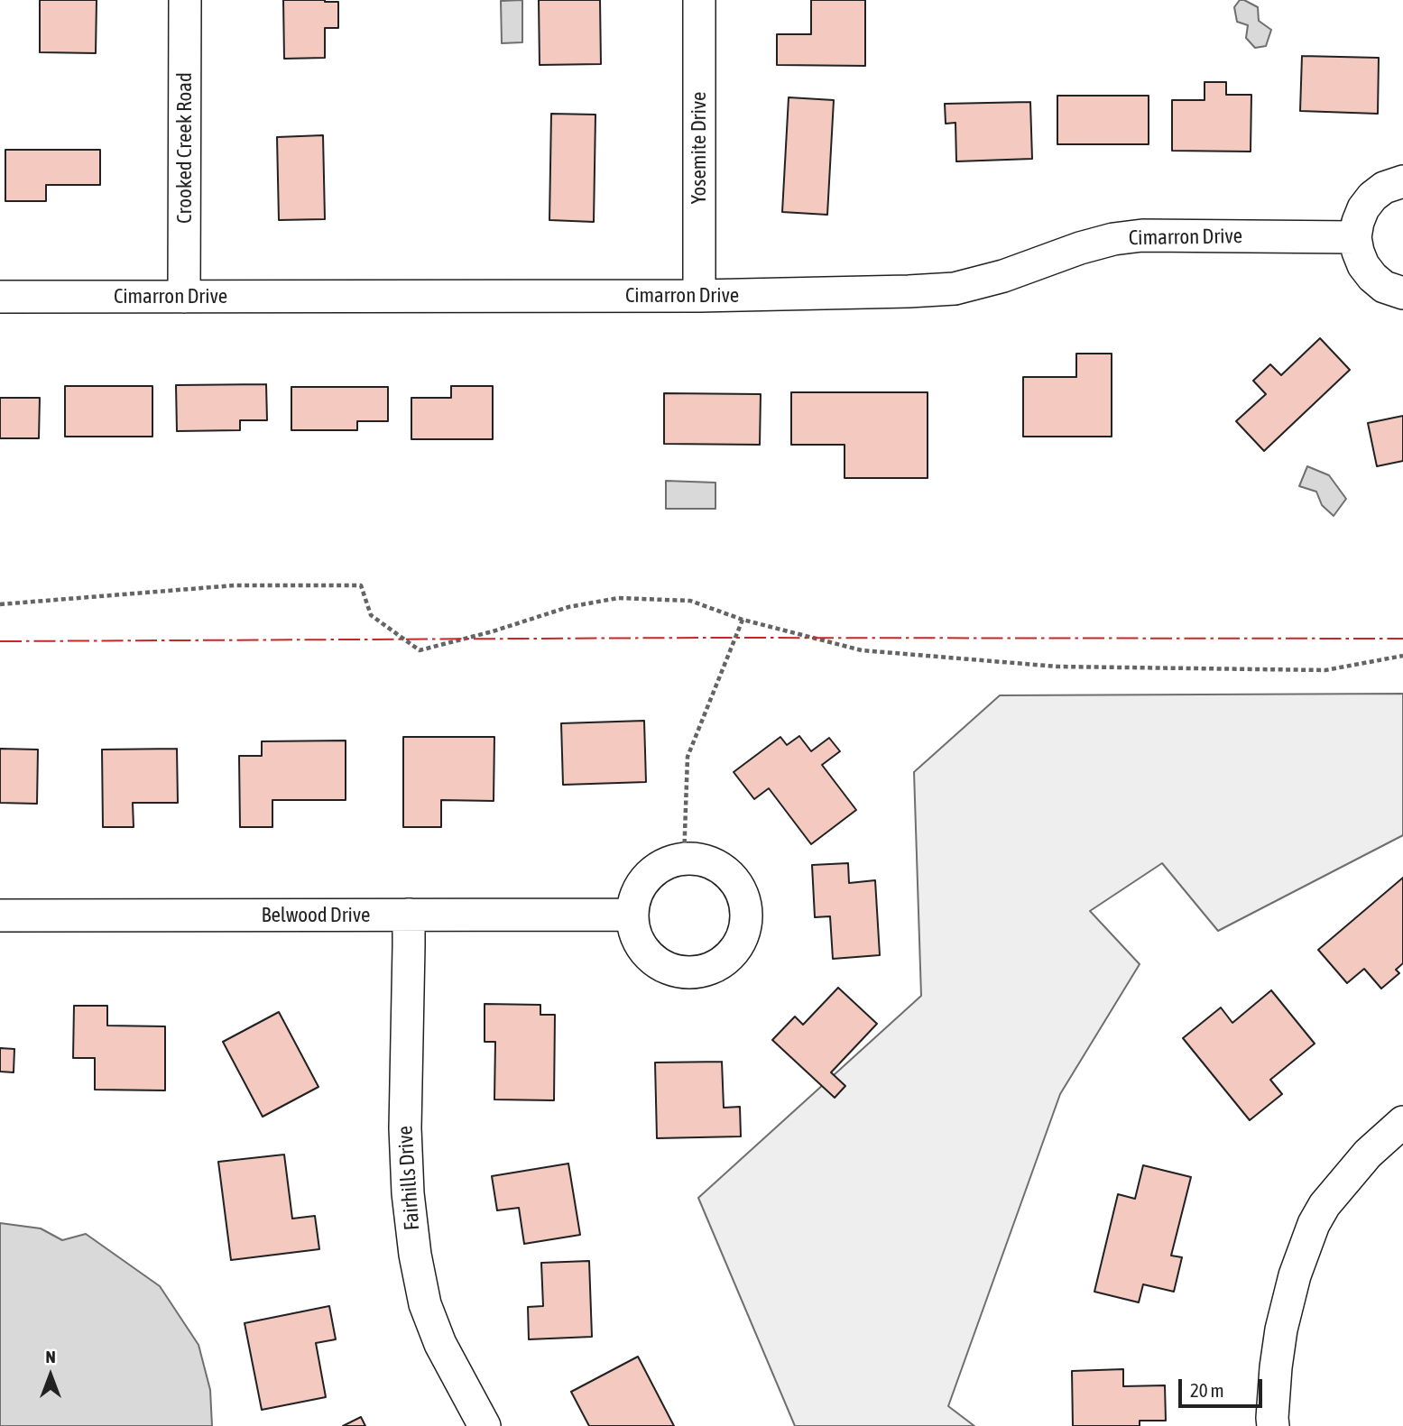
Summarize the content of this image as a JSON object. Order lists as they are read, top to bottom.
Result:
{
  "streets": {
    "street": [
      "Crooked Creek Road",
      "Yosemite Drive",
      "Cimarron Drive",
      "Belwood Drive",
      "Fairhills Drive"
    ]
  },
  "crossings": [
    ["Crooked Creek Road", "Cimarron Drive"],
    ["Yosemite Drive", "Cimarron Drive"],
    ["Belwood Drive", "Fairhills Drive"]
  ],
  "scale_bar": "20 m",
  "north": "top"
}
